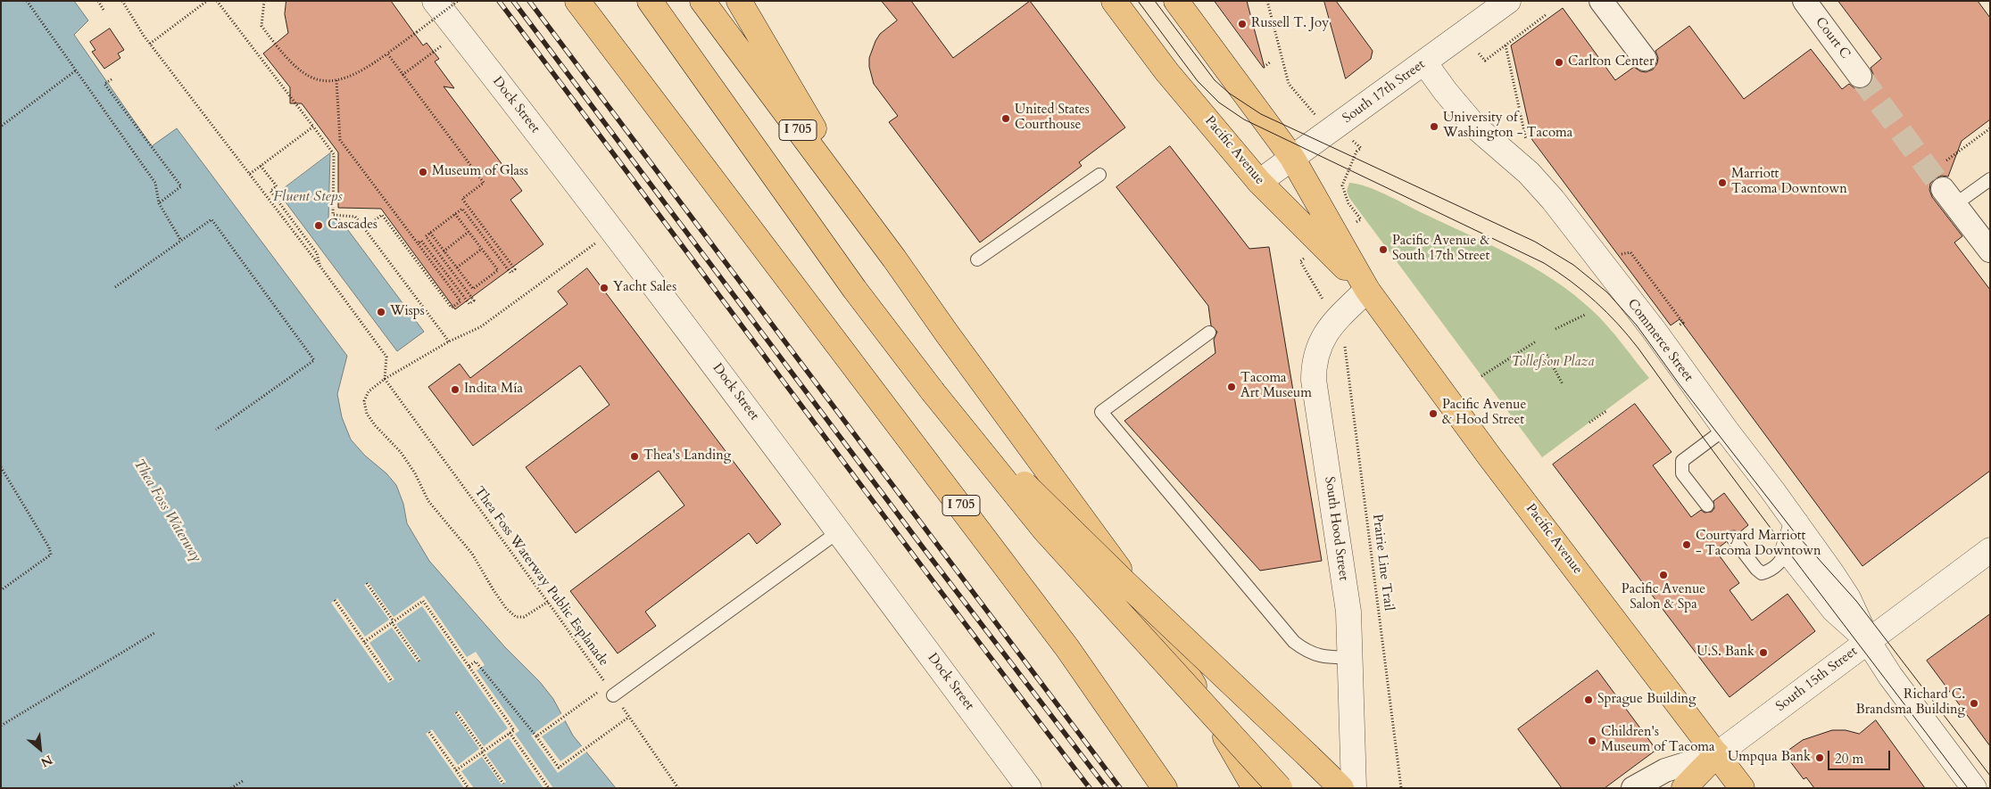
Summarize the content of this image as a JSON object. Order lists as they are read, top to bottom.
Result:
{
  "streets": {
    "main road": ["I 705", "Pacific Avenue"],
    "street": [
      "Court C",
      "South 17th Street",
      "Dock Street",
      "Commerce Street",
      "South Hood Street",
      "South 15th Street"
    ],
    "path": ["Prairie Line Trail", "Thea Foss Waterway Public Esplanade"]
  },
  "crossings": [
    ["South 17th Street", "Pacific Avenue"],
    ["South 17th Street", "Commerce Street"],
    ["Pacific Avenue", "South Hood Street"],
    ["Pacific Avenue", "South 15th Street"],
    ["Commerce Street", "South 15th Street"]
  ],
  "water": ["Fluent Steps", "Thea Foss Waterway"],
  "parks": ["Tollefson Plaza"],
  "places": [
    "Russell T. Joy",
    "Carlton Center",
    "United States Courthouse",
    "University of Washington - Tacoma",
    "Museum of Glass",
    "Marriott Tacoma Downtown",
    "Cascades",
    "Pacific Avenue & South 17th Street",
    "Yacht Sales",
    "Wisps",
    "Tacoma Art Museum",
    "Indita Mía",
    "Pacific Avenue & Hood Street",
    "Thea's Landing",
    "Courtyard Marriott - Tacoma Downtown",
    "Pacific Avenue Salon & Spa",
    "U.S. Bank",
    "Sprague Building",
    "Richard C. Brandsma Building",
    "Children's Museum of Tacoma",
    "Umpqua Bank"
  ],
  "scale_bar": "20 m",
  "north": "bottom right"
}
